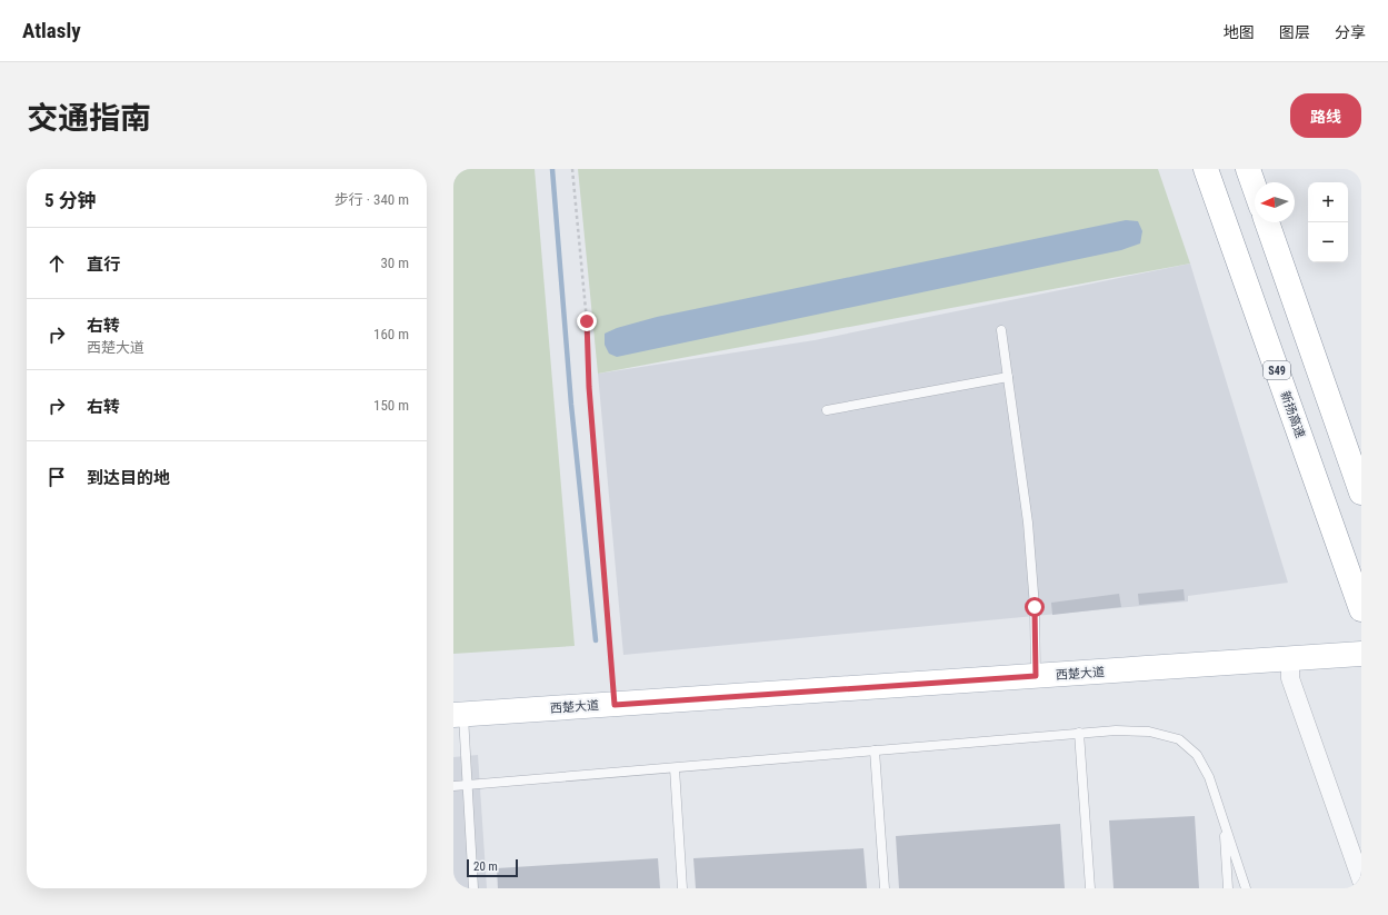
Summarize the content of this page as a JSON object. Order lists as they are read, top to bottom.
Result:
{
  "streets": {
    "main road": ["S49", "新扬高速", "西楚大道"]
  },
  "scale_bar": "20 m",
  "north": "left",
  "page": {
    "header": "Atlasly",
    "nav": ["地图", "图层", "分享"],
    "title": "交通指南",
    "buttons": "路线",
    "heading": ["5 分钟", "步行 · 340 m"],
    "map_buttons": ["+", "−"],
    "list": [
      ["直行", "30 m"],
      ["右转", "西楚大道", "160 m"],
      ["右转", "150 m"],
      "到达目的地"
    ],
    "scale": "20 m"
  }
}
